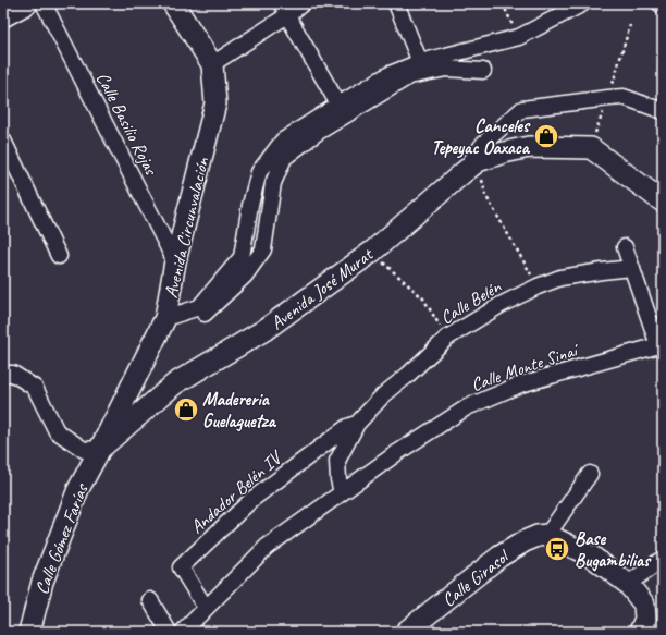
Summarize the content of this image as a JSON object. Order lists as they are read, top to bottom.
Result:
{
  "streets": {
    "street": [
      "Calle Basilio Rojas",
      "Avenida Circunvalación",
      "Avenida José Murat",
      "Calle Belén",
      "Calle Monte Sinaí",
      "Andador Belén IV",
      "Calle Gómez Farías",
      "Calle Girasol"
    ]
  },
  "crossings": [
    ["Calle Basilio Rojas", "Avenida Circunvalación"],
    ["Avenida Circunvalación", "Avenida José Murat"],
    ["Avenida Circunvalación", "Calle Gómez Farías"],
    ["Avenida José Murat", "Calle Gómez Farías"],
    ["Calle Belén", "Andador Belén IV"],
    ["Calle Monte Sinaí", "Andador Belén IV"]
  ],
  "places": {
    "shop": ["Canceles Tepeyac Oaxaca", "Madereria Guelaguetza"],
    "bus stop": ["Base Bugambilias"]
  }
}
